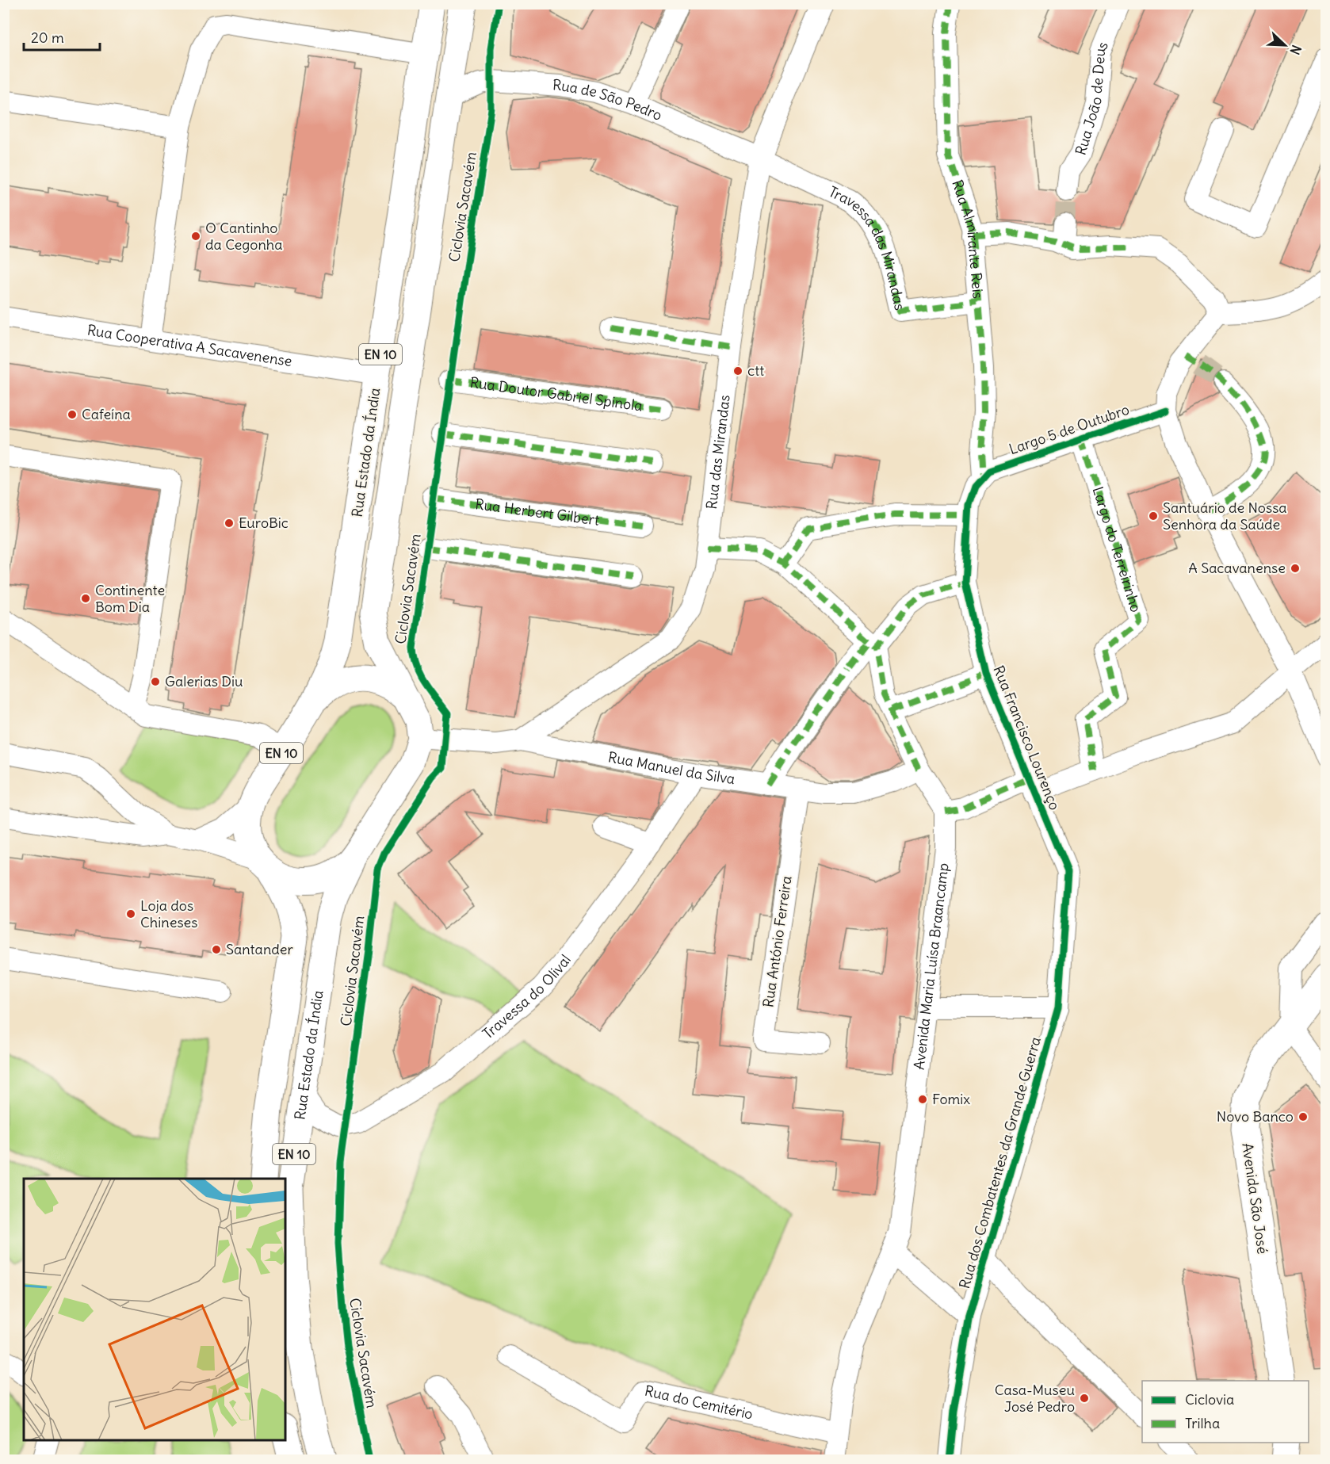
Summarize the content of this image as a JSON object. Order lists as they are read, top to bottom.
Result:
{
  "streets": {
    "main road": ["EN 10", "Rua Estado da Índia", "Avenida São José"],
    "street": [
      "Rua João de Deus",
      "Rua de São Pedro",
      "Rua Almirante Reis",
      "Travessa das Mirandas",
      "Rua Cooperativa A Sacavenense",
      "Rua Doutor Gabriel Spinola",
      "Largo 5 de Outubro",
      "Rua das Mirandas",
      "Rua Herbert Gilbert",
      "Largo do Terreirinho",
      "Rua Francisco Lourenço",
      "Rua Manuel da Silva",
      "Rua António Ferreira",
      "Avenida Maria Luísa Braancamp",
      "Travessa do Olival",
      "Rua dos Combatentes da Grande Guerra",
      "Rua do Cemitério"
    ],
    "cycle path": ["Ciclovia Sacavém"]
  },
  "crossings": [
    ["Rua de São Pedro", "Travessa das Mirandas"],
    ["Rua de São Pedro", "Rua das Mirandas"],
    ["Rua de São Pedro", "Rua Estado da Índia"],
    ["Rua Almirante Reis", "Travessa das Mirandas"],
    ["Rua Almirante Reis", "Largo 5 de Outubro"],
    ["Rua Almirante Reis", "Rua Francisco Lourenço"],
    ["Travessa das Mirandas", "Rua das Mirandas"],
    ["Rua Cooperativa A Sacavenense", "Rua Estado da Índia"],
    ["Largo 5 de Outubro", "Largo do Terreirinho"],
    ["Largo 5 de Outubro", "Rua Francisco Lourenço"],
    ["Rua das Mirandas", "Rua Manuel da Silva"],
    ["Rua Estado da Índia", "Rua Manuel da Silva"],
    ["Rua Estado da Índia", "Travessa do Olival"],
    ["Rua Francisco Lourenço", "Rua dos Combatentes da Grande Guerra"],
    ["Rua Manuel da Silva", "Rua António Ferreira"],
    ["Rua Manuel da Silva", "Travessa do Olival"],
    ["Avenida Maria Luísa Braancamp", "Rua do Cemitério"]
  ],
  "places": [
    "O Cantinho da Cegonha",
    "ctt",
    "Cafeína",
    "Santuário de Nossa Senhora da Saúde",
    "EuroBic",
    "A Sacavanense",
    "Continente Bom Dia",
    "Galerias Diu",
    "Loja dos Chineses",
    "Santander",
    "Fomix",
    "Novo Banco",
    "Casa-Museu José Pedro"
  ],
  "legend": ["Ciclovia", "Trilha"],
  "scale_bar": "20 m",
  "north": "bottom right"
}
